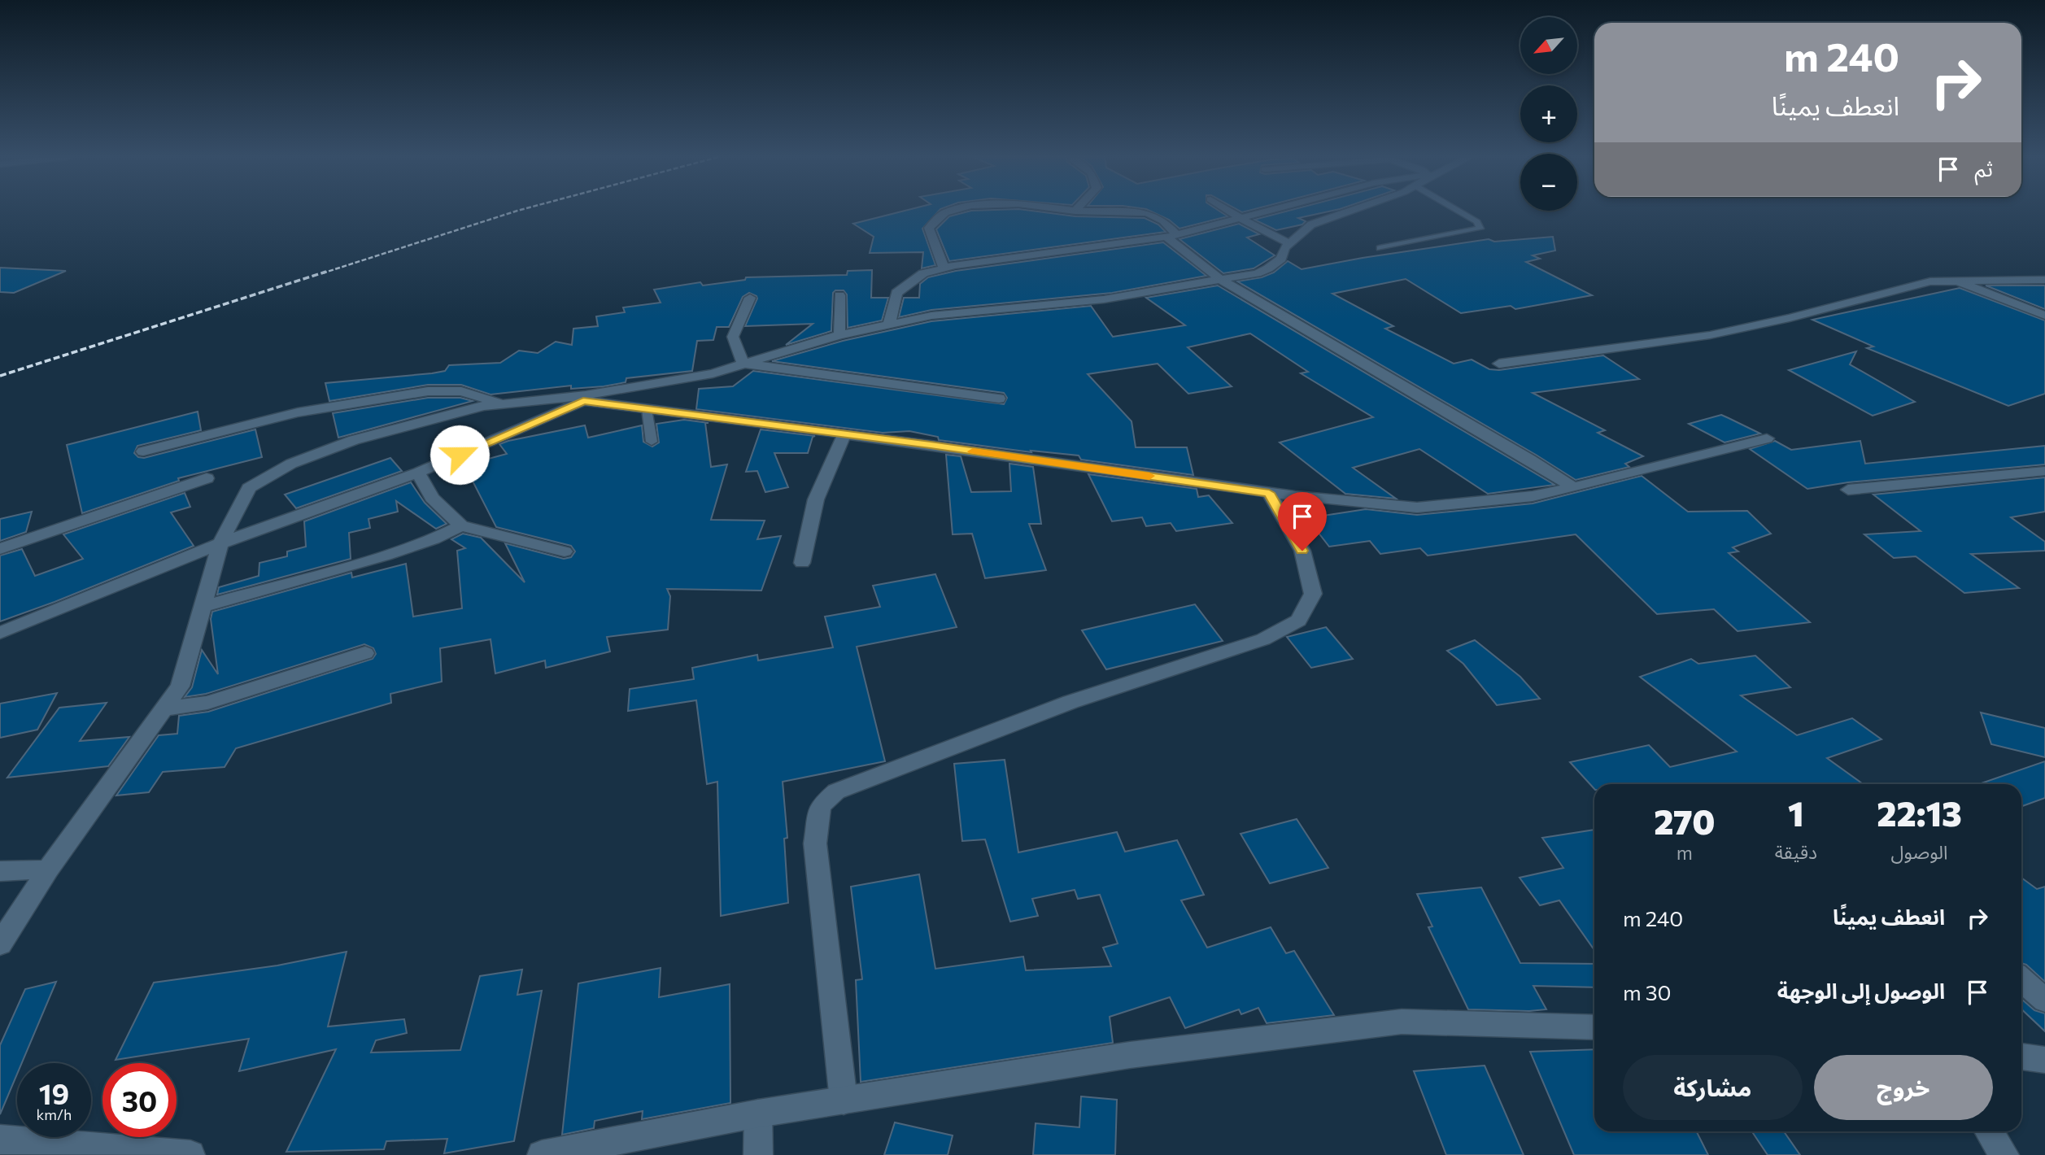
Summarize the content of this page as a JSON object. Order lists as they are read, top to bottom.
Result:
{
  "north": "bottom left",
  "page": {
    "map_buttons": ["+", "−"],
    "turn": ["240 m", "انعطف يمينًا"],
    "then": "ثم",
    "eta": [
      "22:13",
      "الوصول",
      "1",
      "دقيقة",
      "270",
      "m"
    ],
    "list": [
      {
        "name": "انعطف يمينًا",
        "value": "240 m"
      },
      {
        "name": "الوصول إلى الوجهة",
        "value": "30 m"
      }
    ],
    "buttons": ["خروج", "مشاركة"],
    "speed": "19 km/h",
    "limit": "30"
  }
}
